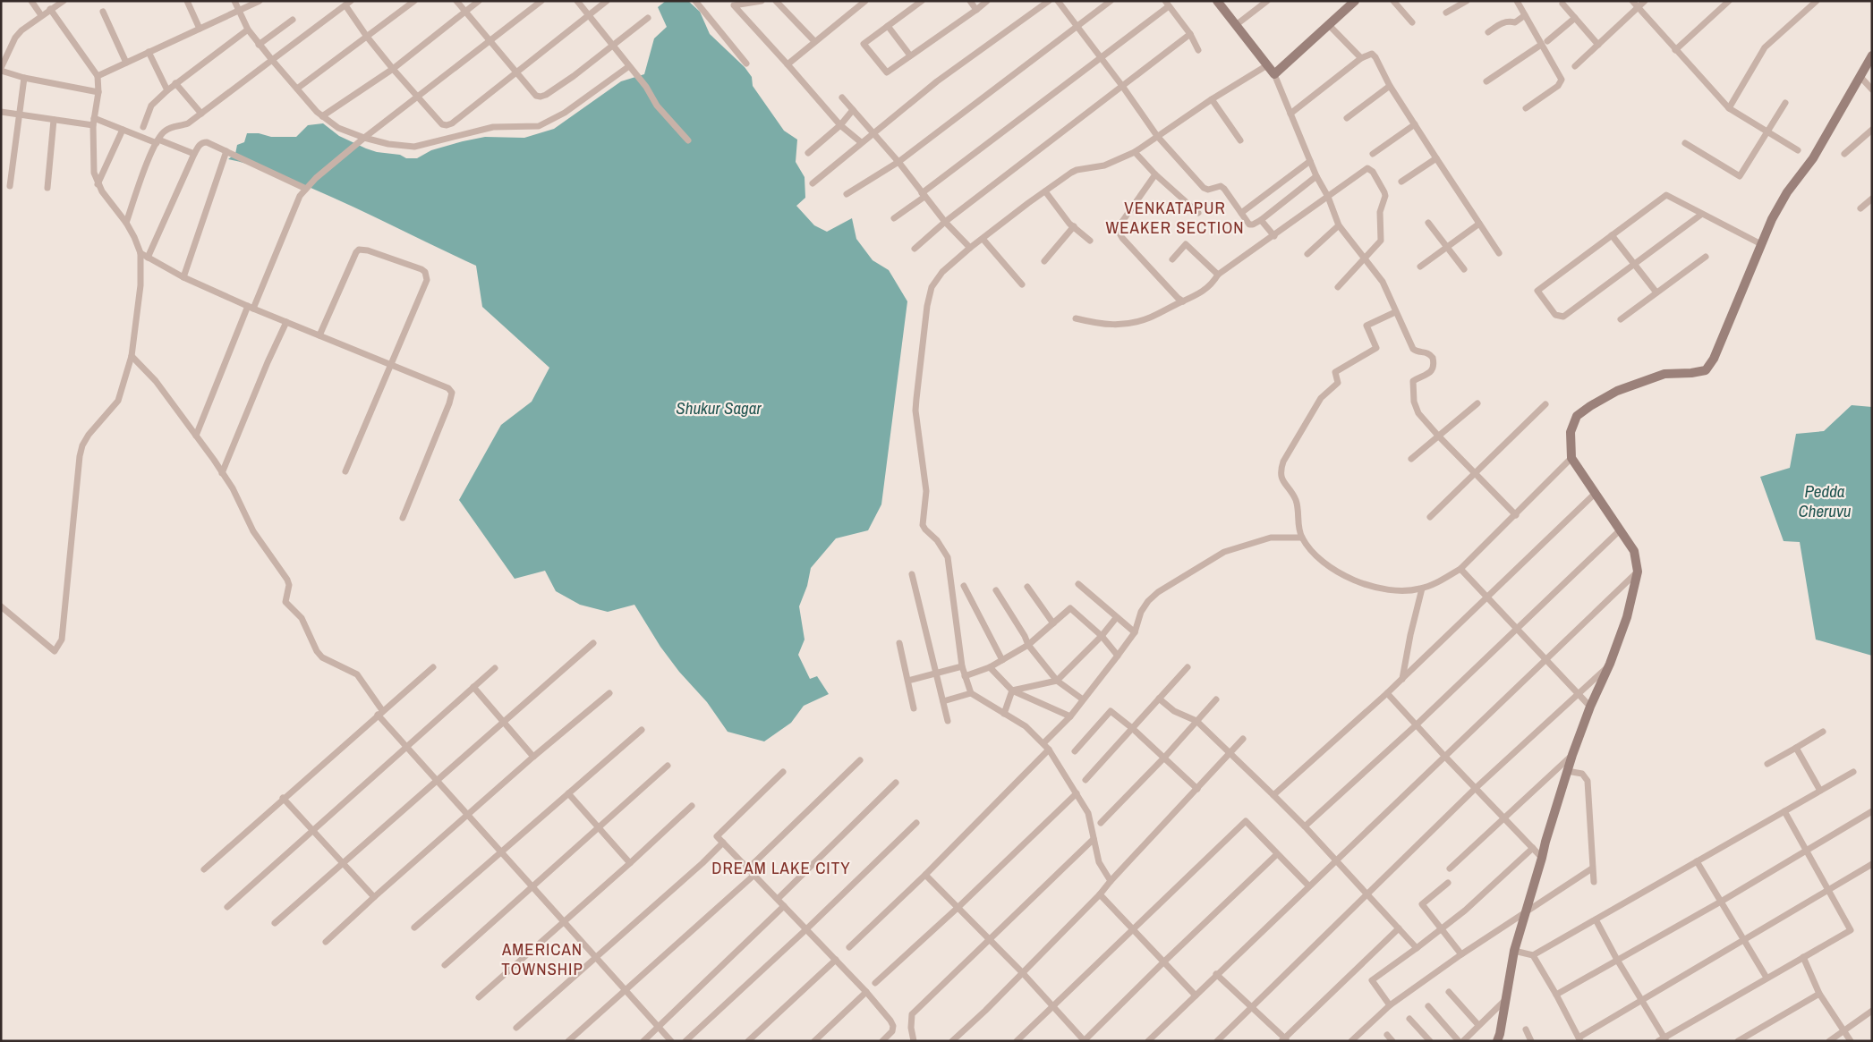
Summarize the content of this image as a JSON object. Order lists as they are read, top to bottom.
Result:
{
  "districts": ["VENKATAPUR WEAKER SECTION", "DREAM LAKE CITY", "AMERICAN TOWNSHIP"],
  "water": ["Shukur Sagar", "Pedda Cheruvu"]
}
